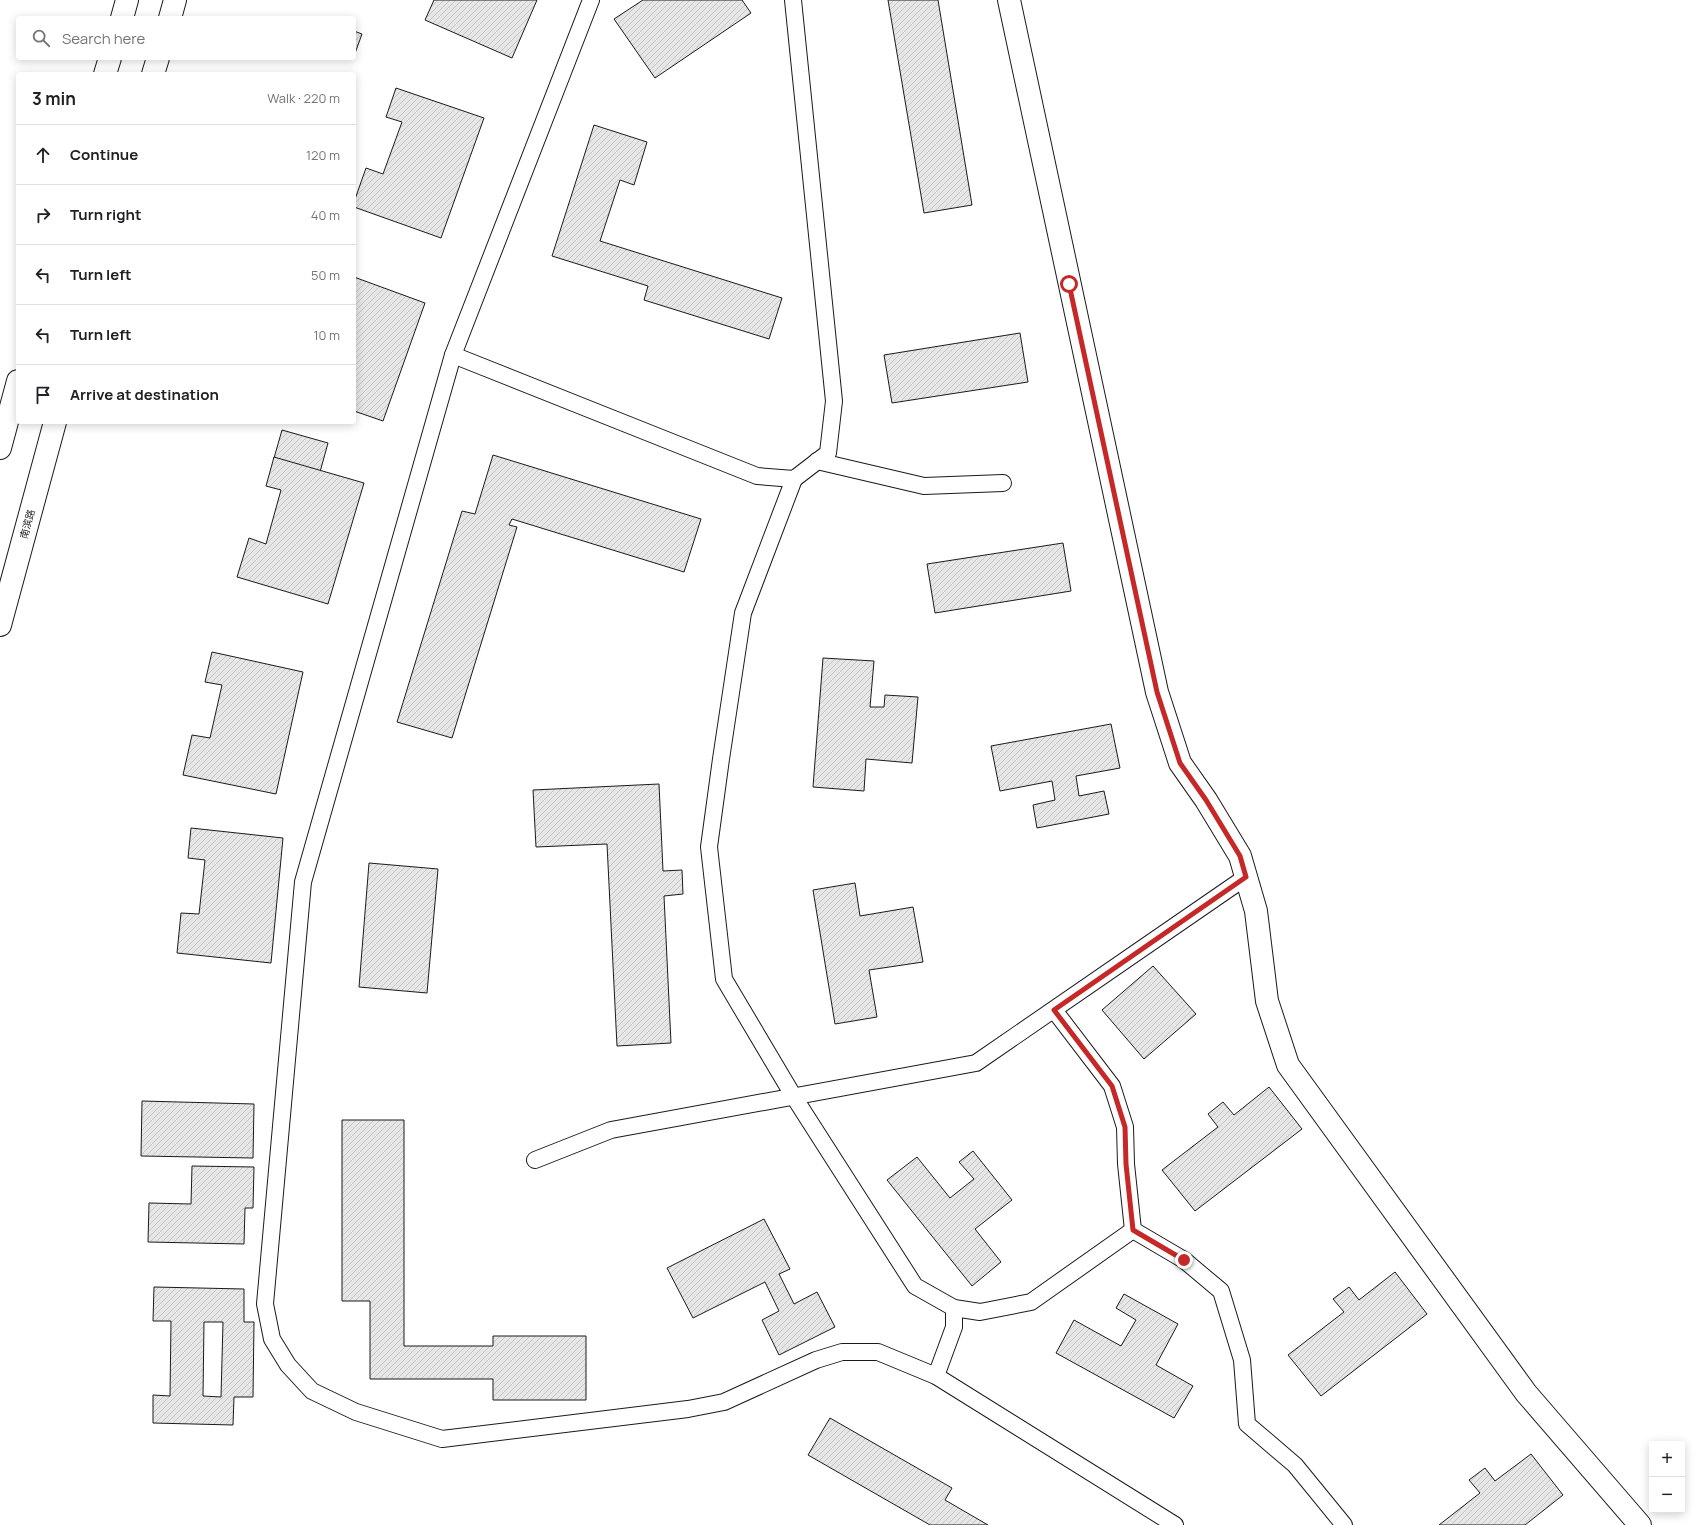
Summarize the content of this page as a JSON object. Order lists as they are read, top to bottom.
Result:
{
  "streets": {
    "street": ["南滨路"]
  },
  "page": {
    "search": "Search here",
    "heading": ["3 min", "Walk · 220 m"],
    "list": [
      ["Continue", "120 m"],
      ["Turn right", "40 m"],
      ["Turn left", "50 m"],
      ["Turn left", "10 m"],
      "Arrive at destination"
    ],
    "map_buttons": ["+", "−"]
  }
}
